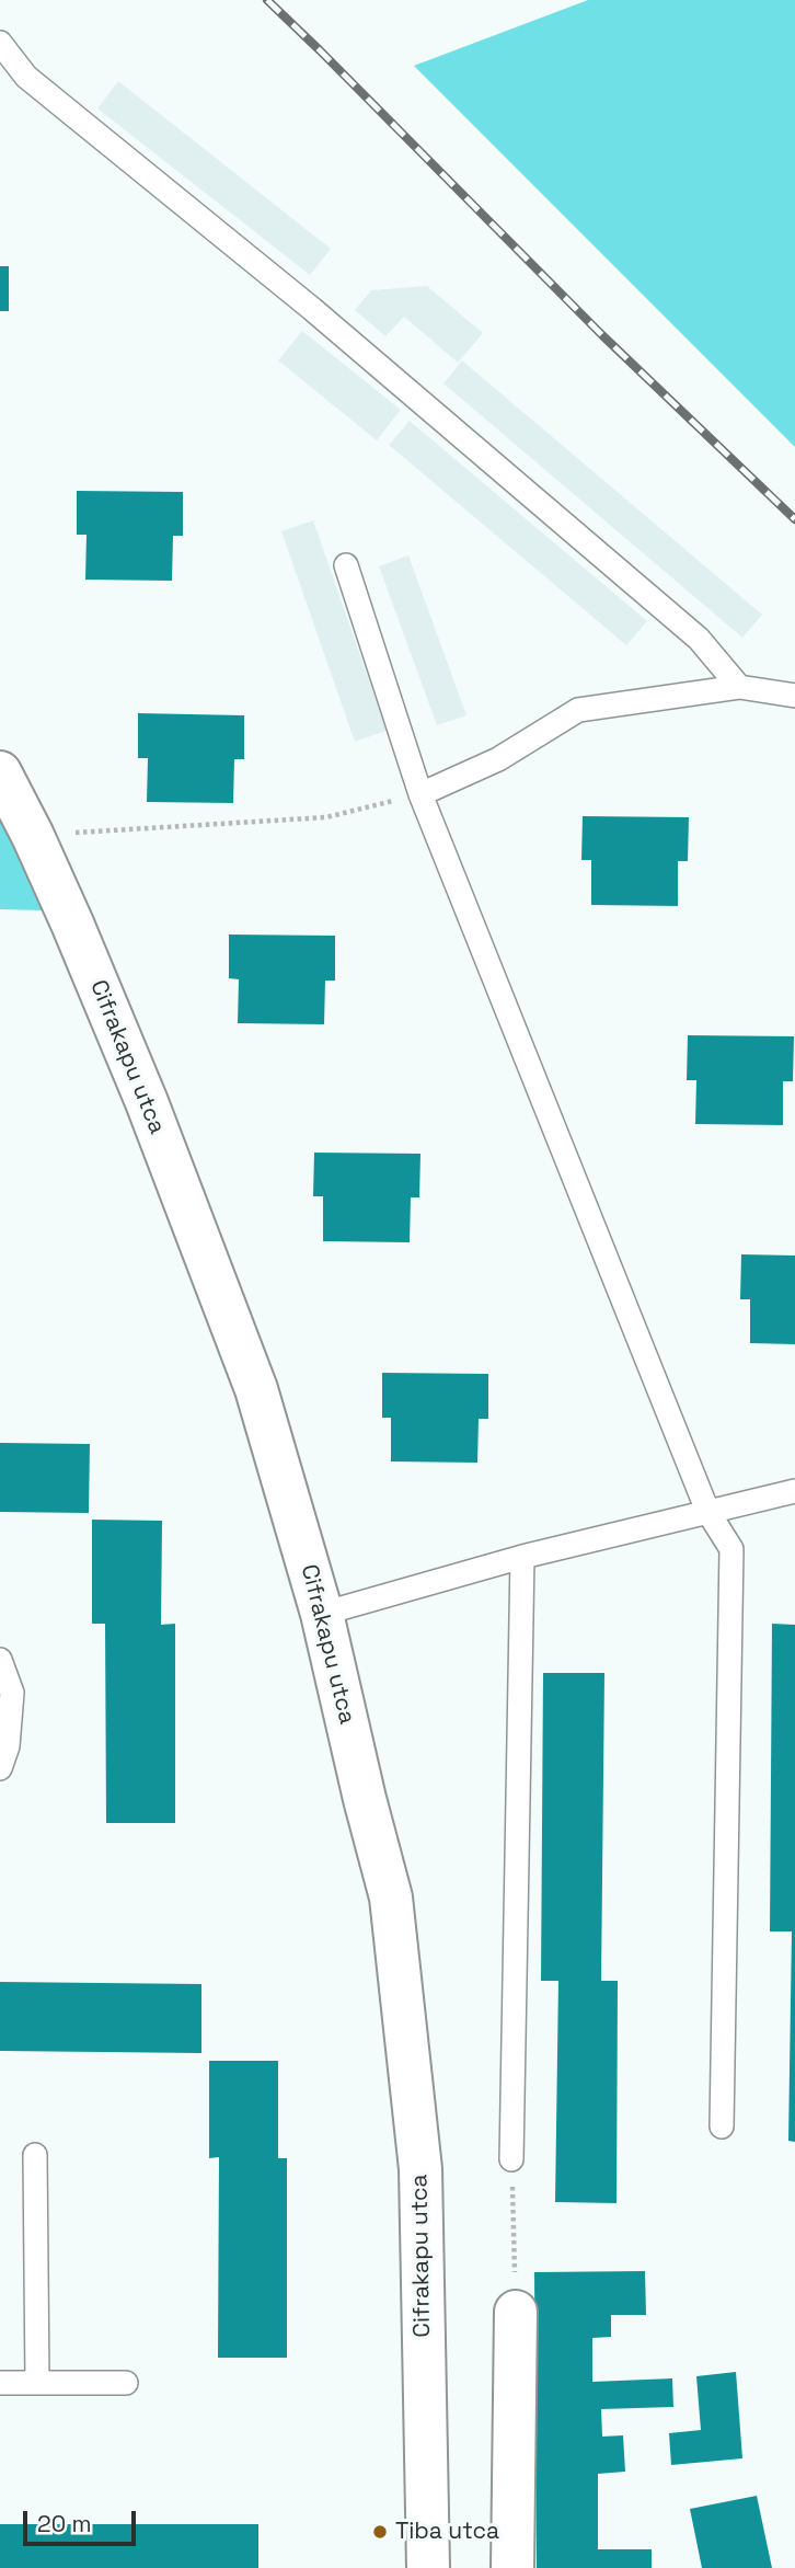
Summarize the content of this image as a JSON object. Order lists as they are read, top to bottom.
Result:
{
  "streets": {
    "street": ["Cifrakapu utca"]
  },
  "places": ["Tiba utca"],
  "scale_bar": "20 m"
}
